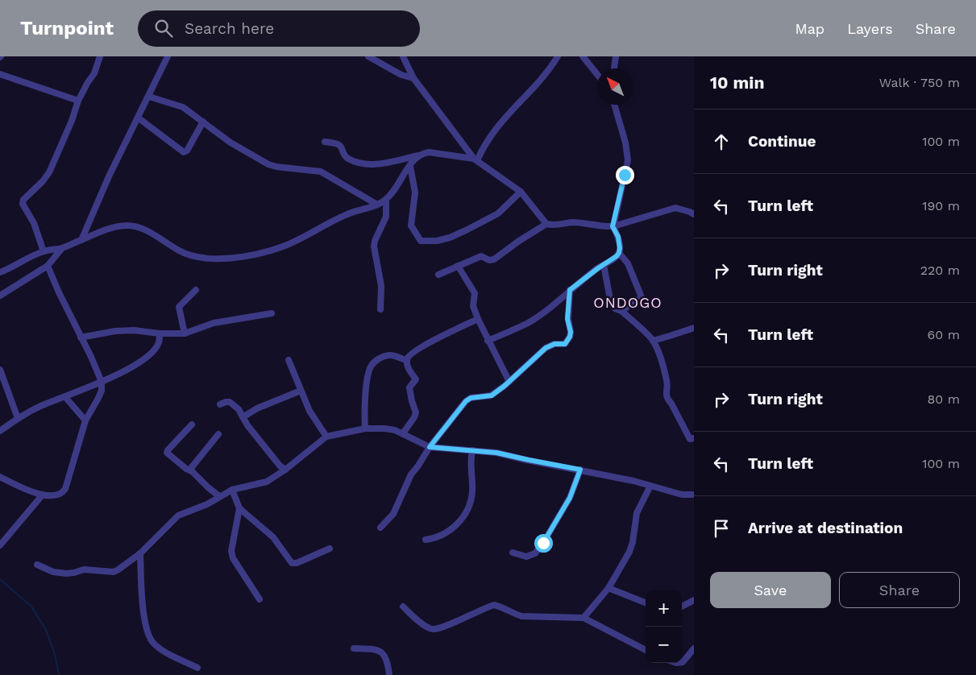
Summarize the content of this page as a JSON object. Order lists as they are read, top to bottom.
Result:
{
  "districts": ["ONDOGO"],
  "north": "top left",
  "page": {
    "header": "Turnpoint",
    "search": "Search here",
    "nav": ["Map", "Layers", "Share"],
    "heading": ["10 min", "Walk · 750 m"],
    "list": [
      ["Continue", "100 m"],
      ["Turn left", "190 m"],
      ["Turn right", "220 m"],
      ["Turn left", "60 m"],
      ["Turn right", "80 m"],
      ["Turn left", "100 m"],
      "Arrive at destination"
    ],
    "buttons": ["Save", "Share"],
    "map_buttons": ["+", "−"]
  }
}
